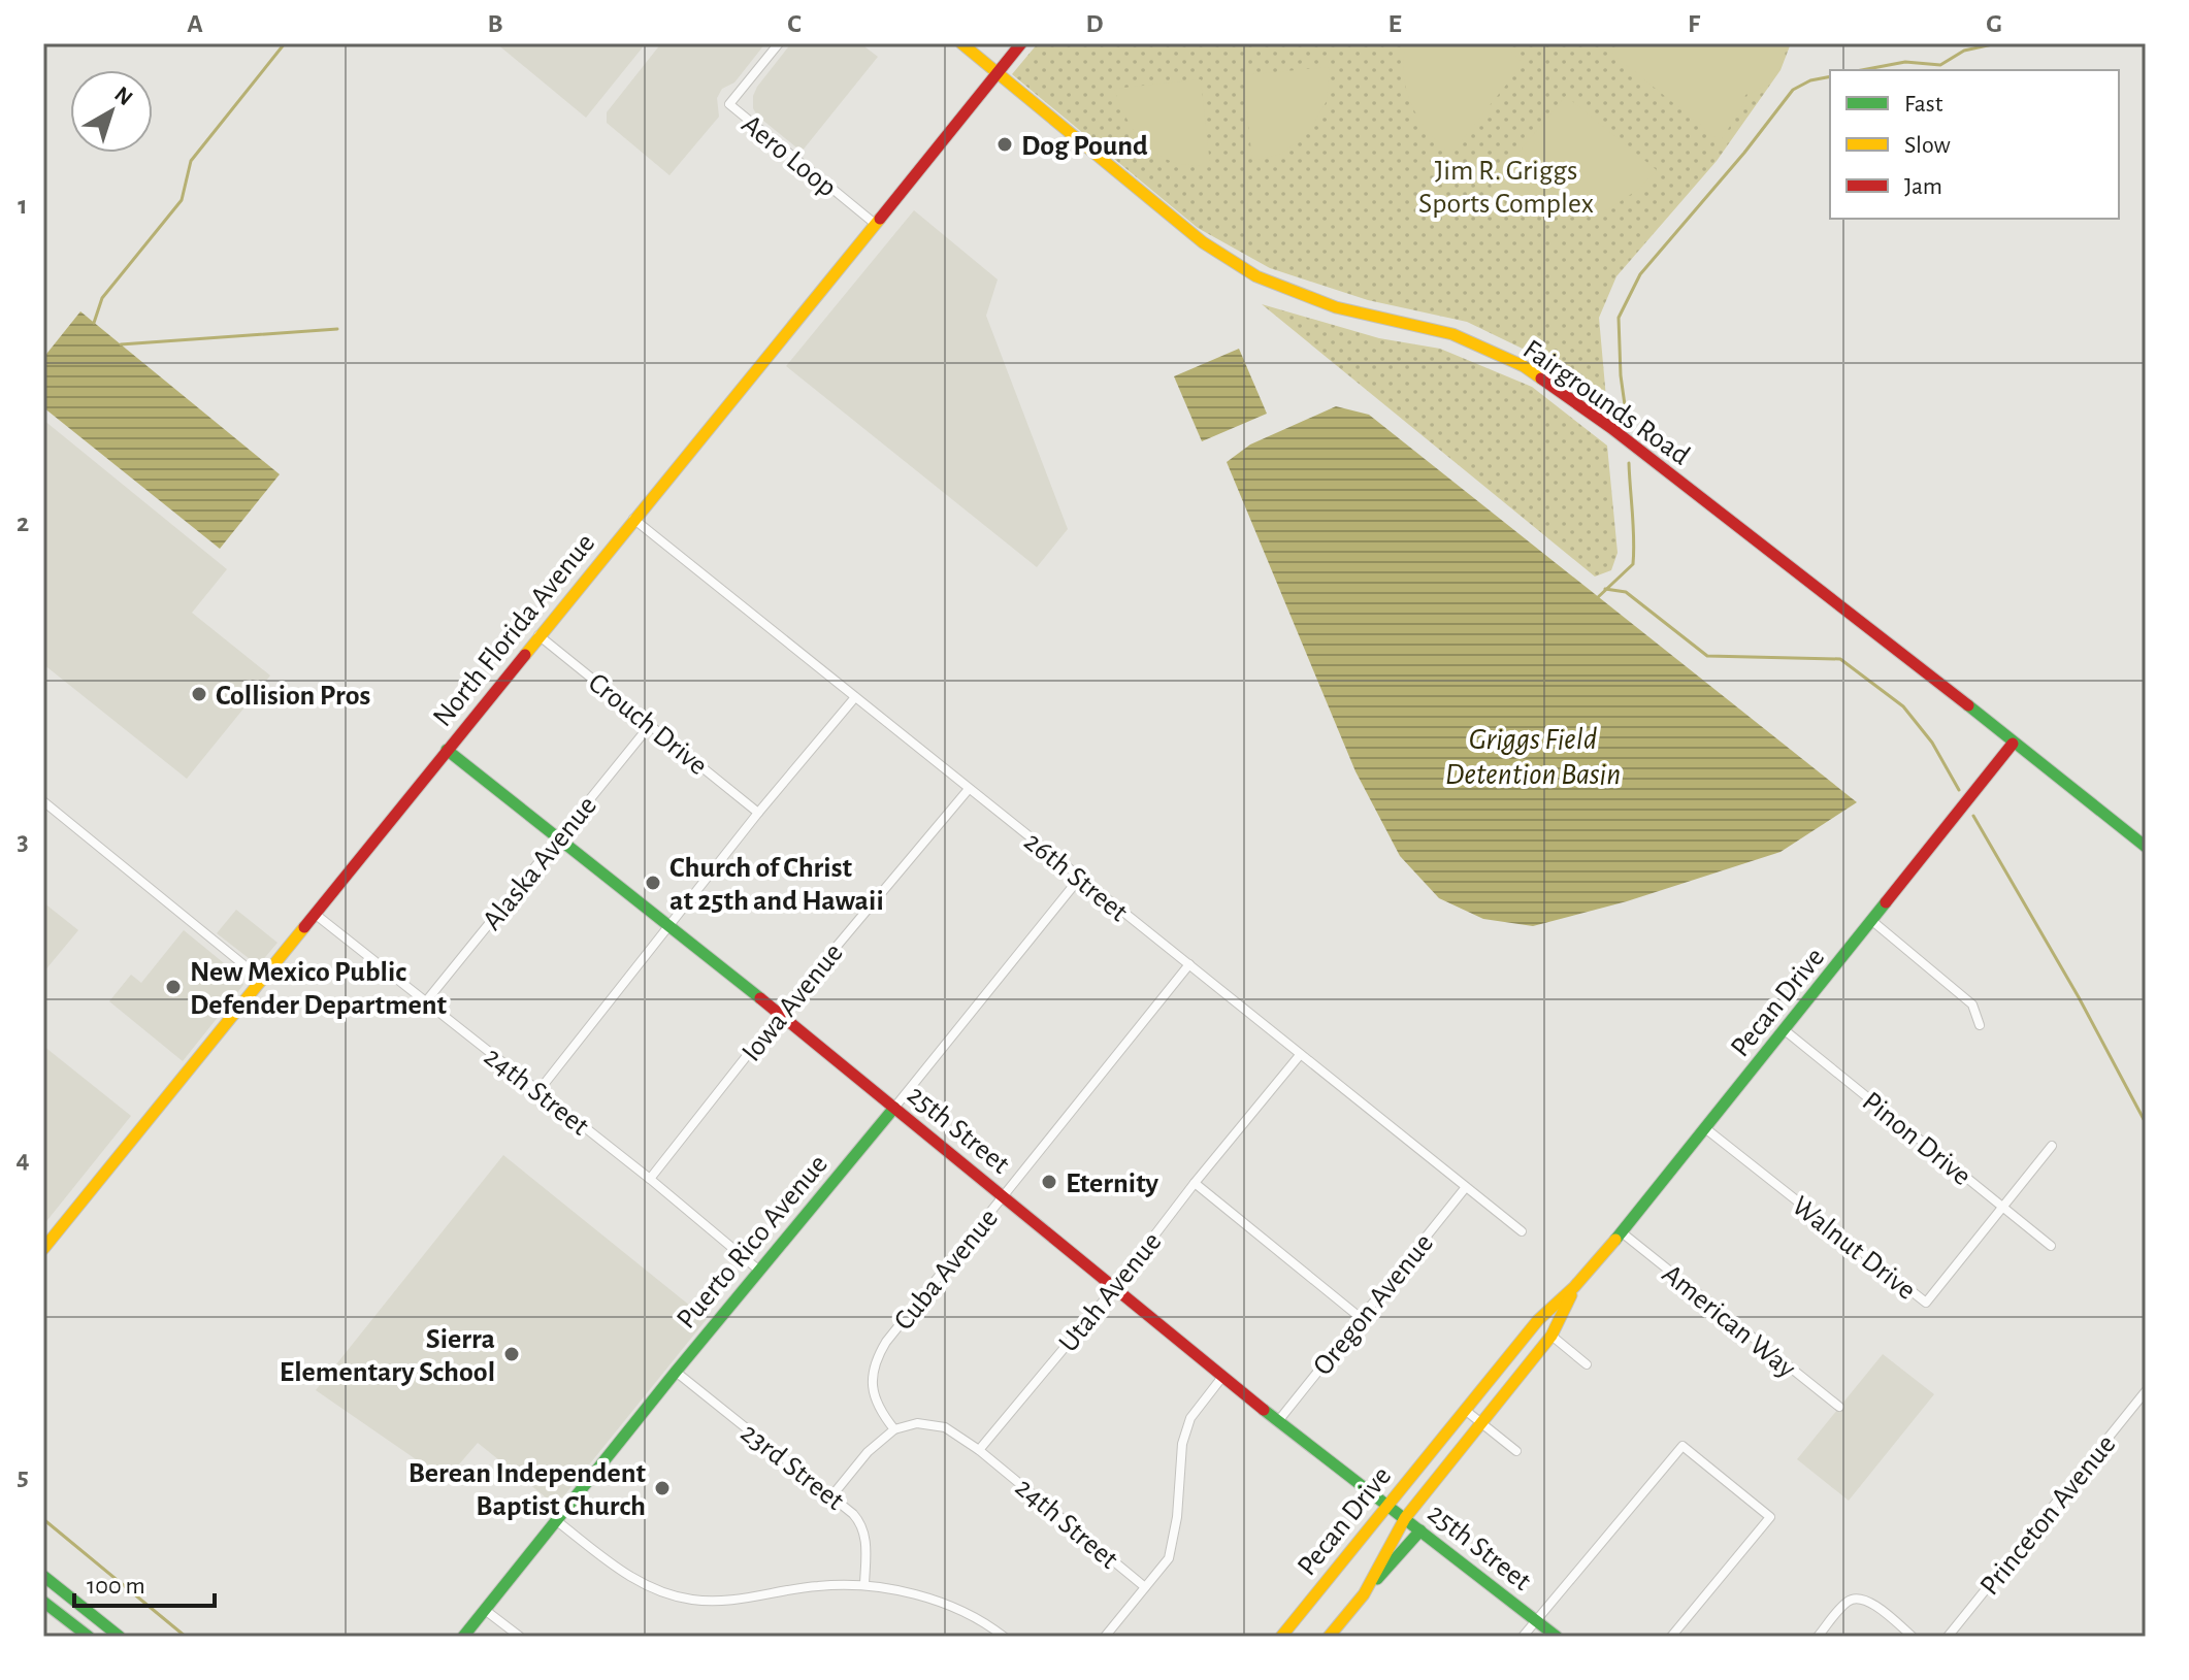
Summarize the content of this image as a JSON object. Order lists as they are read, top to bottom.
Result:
{
  "streets": {
    "main road": [
      "Fairgrounds Road",
      "North Florida Avenue",
      "Pecan Drive",
      "25th Street",
      "Puerto Rico Avenue"
    ],
    "street": [
      "Aero Loop",
      "Crouch Drive",
      "Alaska Avenue",
      "26th Street",
      "Iowa Avenue",
      "24th Street",
      "Pinon Drive",
      "Walnut Drive",
      "Cuba Avenue",
      "Utah Avenue",
      "Oregon Avenue",
      "American Way",
      "23rd Street",
      "Princeton Avenue"
    ]
  },
  "crossings": [
    ["Aero Loop", "North Florida Avenue"],
    ["Fairgrounds Road", "North Florida Avenue"],
    ["Fairgrounds Road", "Pecan Drive"],
    ["North Florida Avenue", "Crouch Drive"],
    ["North Florida Avenue", "26th Street"],
    ["North Florida Avenue", "24th Street"],
    ["North Florida Avenue", "25th Street"],
    ["Crouch Drive", "Alaska Avenue"],
    ["Alaska Avenue", "24th Street"],
    ["Alaska Avenue", "25th Street"],
    ["26th Street", "Iowa Avenue"],
    ["26th Street", "Puerto Rico Avenue"],
    ["26th Street", "Cuba Avenue"],
    ["26th Street", "Utah Avenue"],
    ["26th Street", "Oregon Avenue"],
    ["Iowa Avenue", "24th Street"],
    ["Iowa Avenue", "25th Street"],
    ["Pecan Drive", "25th Street"],
    ["Pecan Drive", "Pinon Drive"],
    ["Pecan Drive", "Walnut Drive"],
    ["Pecan Drive", "American Way"],
    ["24th Street", "Puerto Rico Avenue"],
    ["24th Street", "Cuba Avenue"],
    ["24th Street", "Utah Avenue"],
    ["25th Street", "Puerto Rico Avenue"],
    ["25th Street", "Cuba Avenue"],
    ["25th Street", "Utah Avenue"],
    ["25th Street", "Oregon Avenue"],
    ["Pinon Drive", "Walnut Drive"],
    ["Puerto Rico Avenue", "23rd Street"]
  ],
  "water": ["Griggs Field Detention Basin"],
  "parks": ["Jim R. Griggs Sports Complex"],
  "places": [
    "Dog Pound",
    "Collision Pros",
    "Church of Christ at 25th and Hawaii",
    "New Mexico Public Defender Department",
    "Eternity",
    "Sierra Elementary School",
    "Berean Independent Baptist Church"
  ],
  "legend": ["Fast", "Slow", "Jam"],
  "scale_bar": "100 m",
  "north": "top right",
  "grid": {
    "columns": [
      "A",
      "B",
      "C",
      "D",
      "E",
      "F",
      "G"
    ],
    "rows": [
      "1",
      "2",
      "3",
      "4",
      "5"
    ]
  }
}
